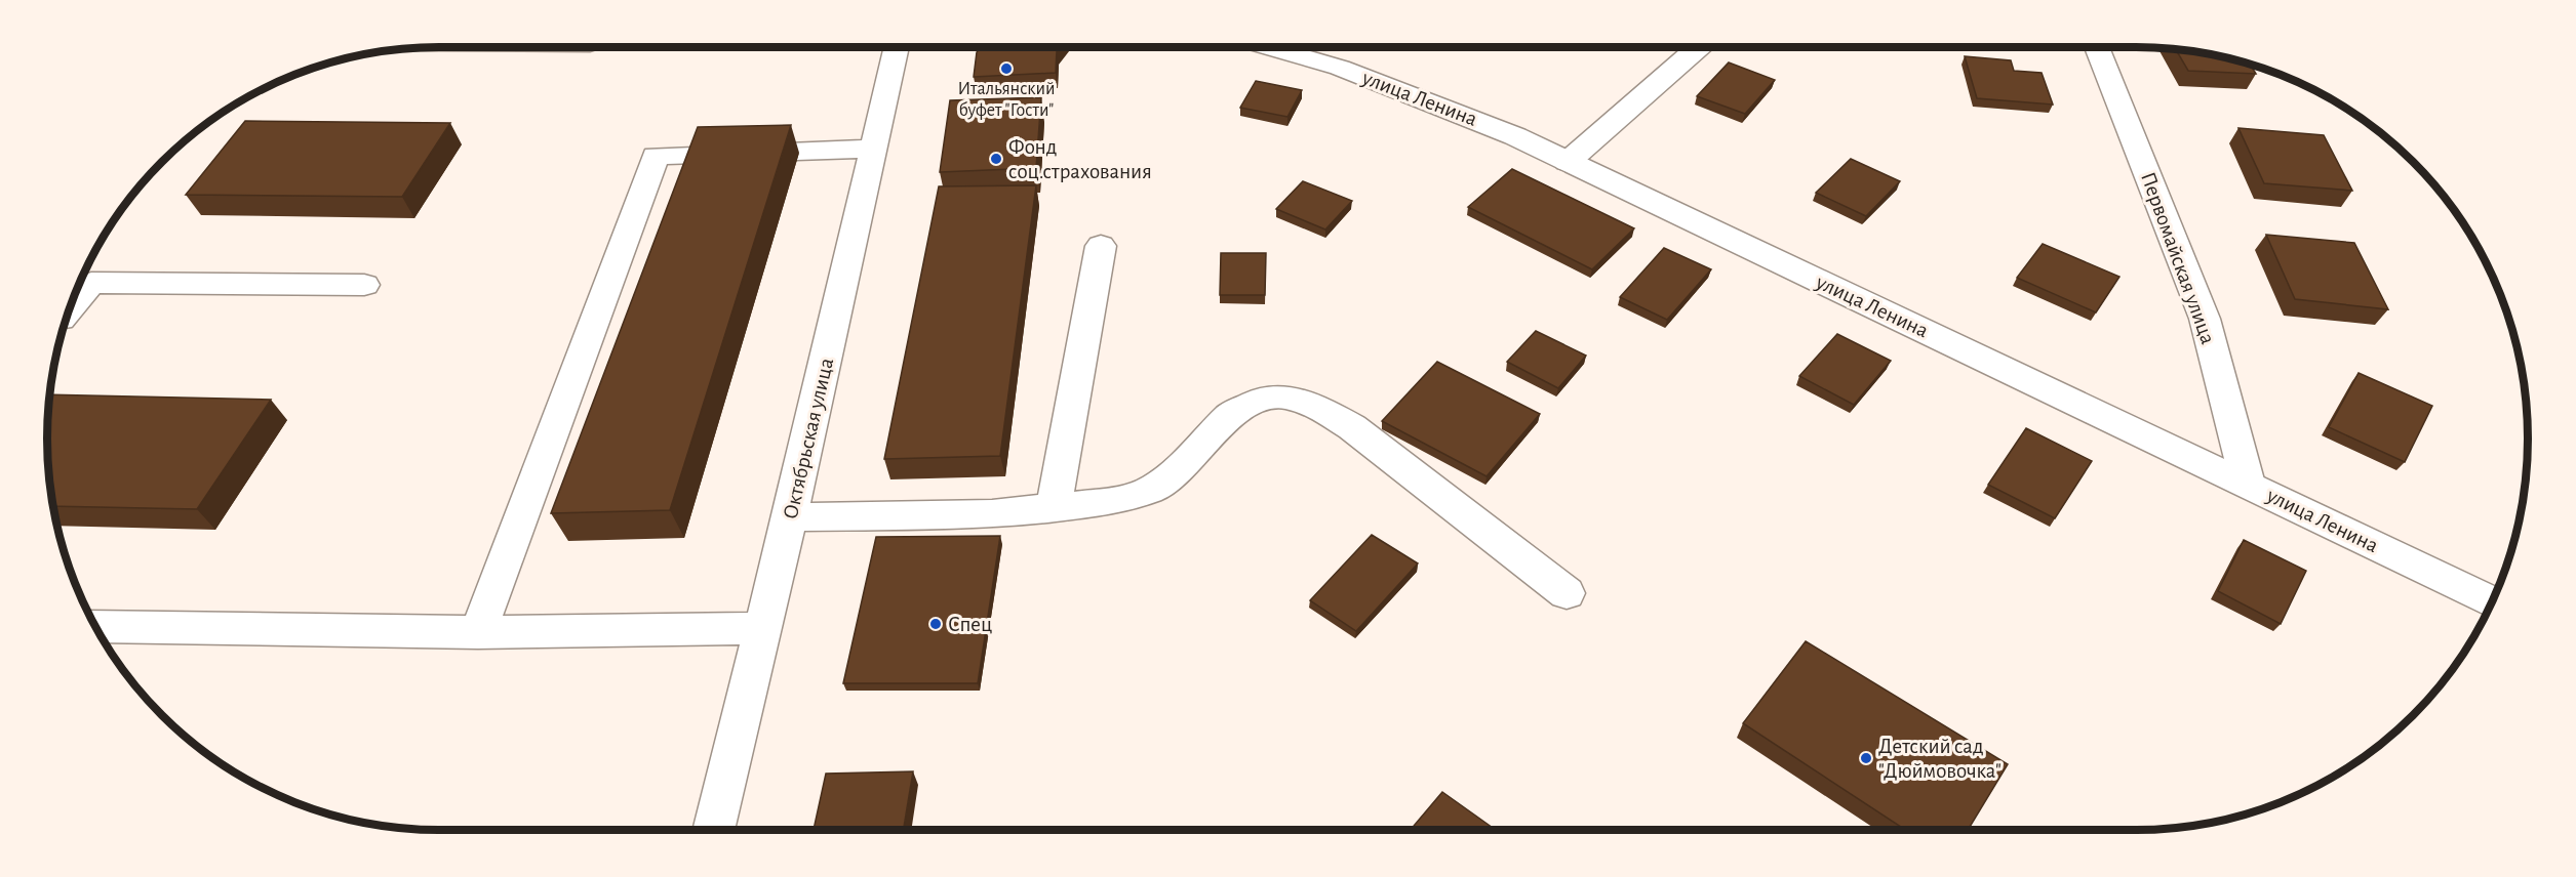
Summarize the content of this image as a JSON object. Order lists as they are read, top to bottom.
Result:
{
  "streets": {
    "street": ["улица Ленина", "Первомайская улица", "Октябрьская улица"]
  },
  "crossings": [
    ["улица Ленина", "Первомайская улица"]
  ],
  "places": [
    "Итальянский буфет \"Гости\"",
    "Фонд соц.страхования",
    "Спец",
    "Детский сад \"Дюймовочка\""
  ]
}
